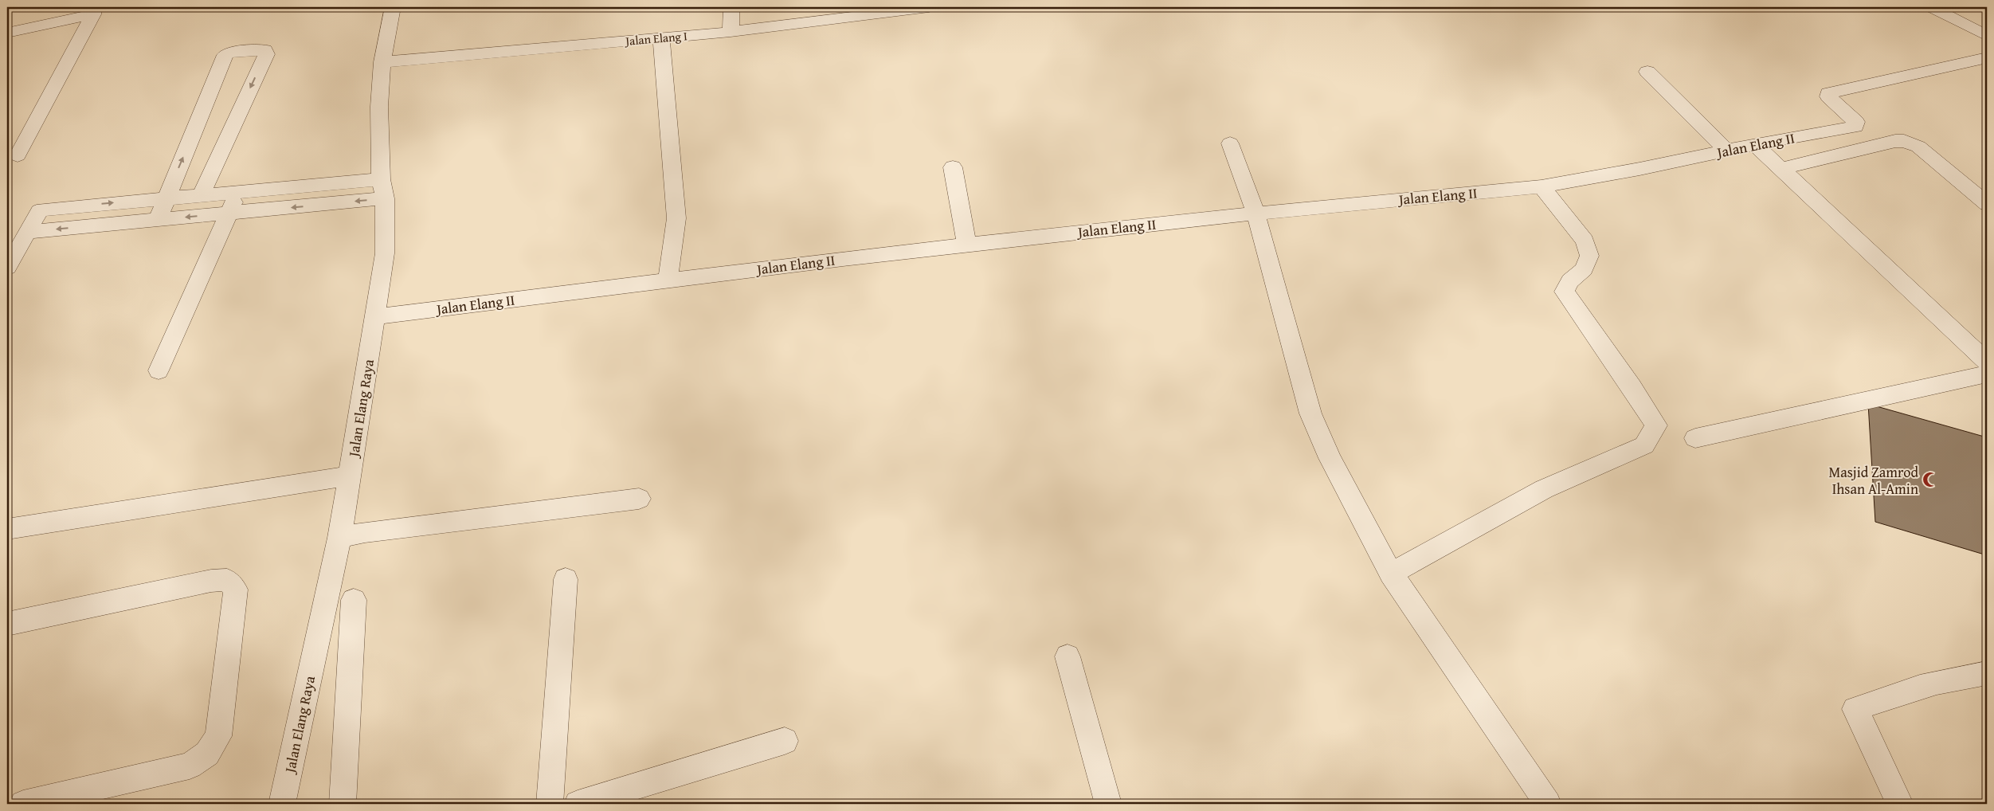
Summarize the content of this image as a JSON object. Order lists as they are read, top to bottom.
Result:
{
  "streets": {
    "street": ["Jalan Elang I", "Jalan Elang II", "Jalan Elang Raya"]
  },
  "crossings": [
    ["Jalan Elang I", "Jalan Elang Raya"],
    ["Jalan Elang II", "Jalan Elang Raya"]
  ],
  "places": {
    "mosque": ["Masjid Zamrod Ihsan Al-Amin"]
  }
}
